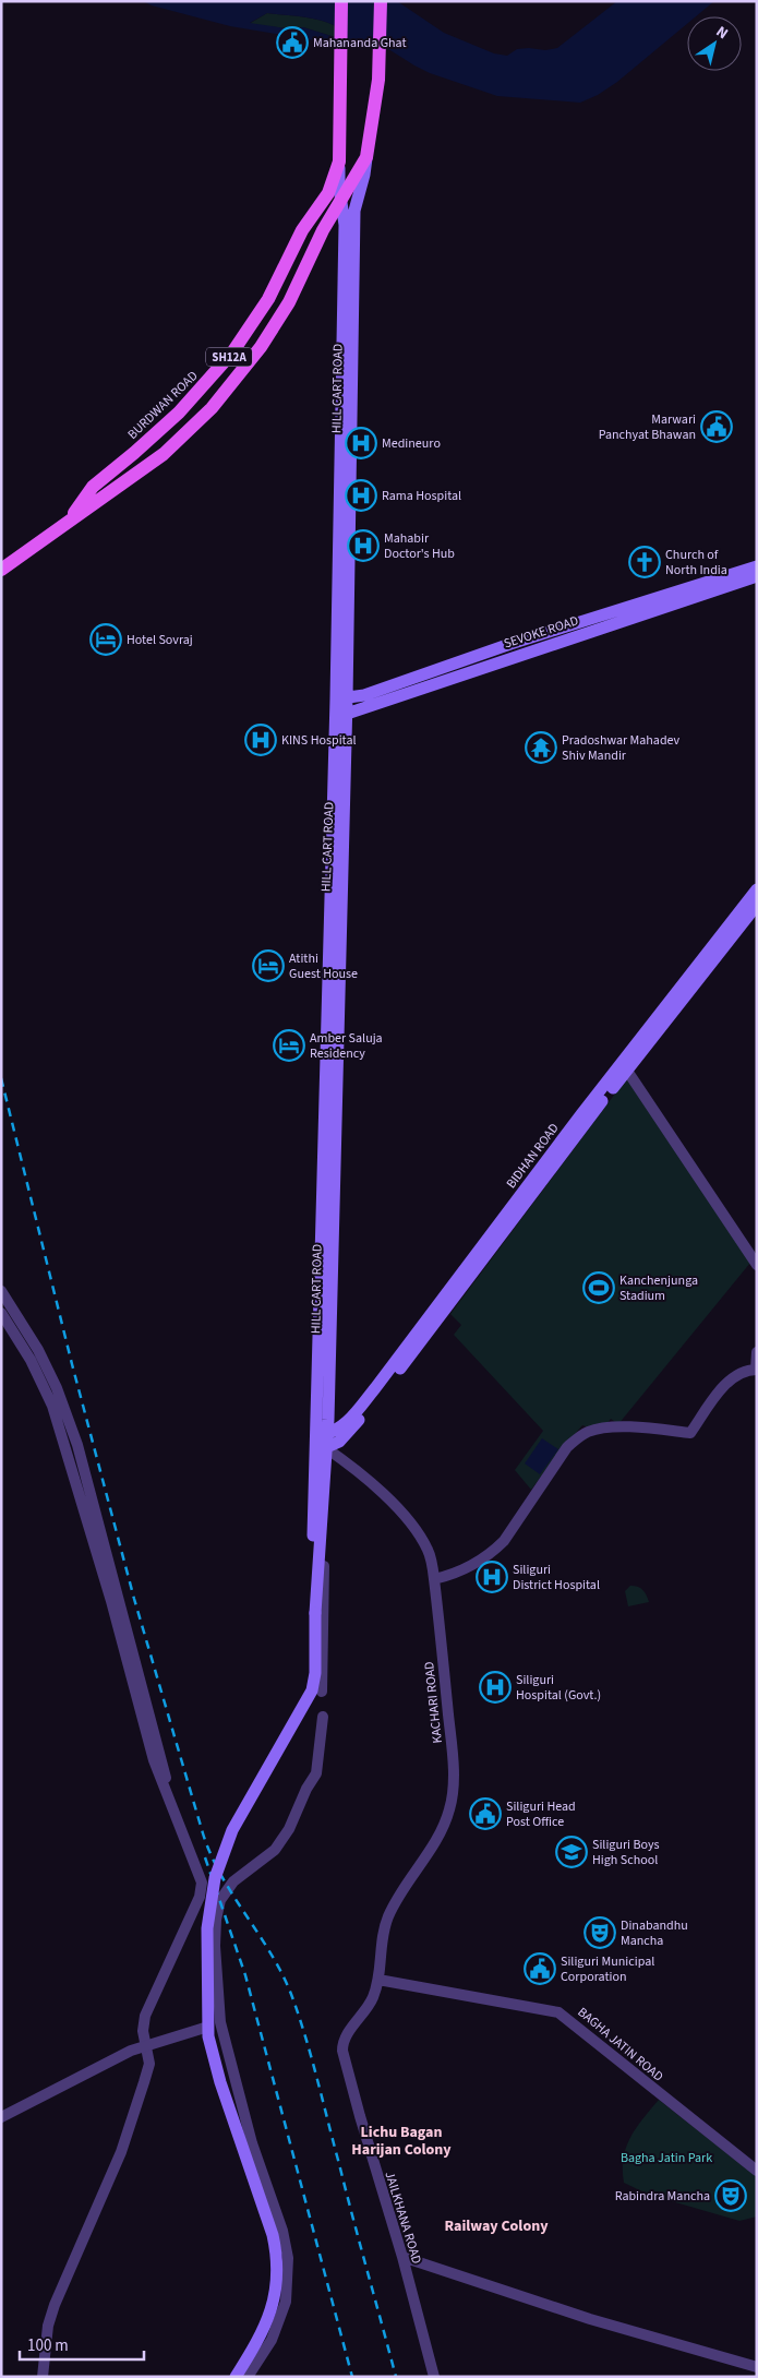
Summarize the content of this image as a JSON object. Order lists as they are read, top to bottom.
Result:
{
  "streets": {
    "main road": [
      "SH12A",
      "HILL CART ROAD",
      "BURDWAN ROAD",
      "SEVOKE ROAD",
      "BIDHAN ROAD"
    ],
    "street": ["KACHARI ROAD", "BAGHA JATIN ROAD", "JAILKHANA ROAD"]
  },
  "crossings": [
    ["HILL CART ROAD", "BURDWAN ROAD"],
    ["HILL CART ROAD", "SEVOKE ROAD"],
    ["HILL CART ROAD", "BIDHAN ROAD"],
    ["HILL CART ROAD", "KACHARI ROAD"],
    ["BIDHAN ROAD", "KACHARI ROAD"],
    ["KACHARI ROAD", "BAGHA JATIN ROAD"],
    ["KACHARI ROAD", "JAILKHANA ROAD"],
    ["BAGHA JATIN ROAD", "JAILKHANA ROAD"]
  ],
  "districts": ["Lichu Bagan Harijan Colony", "Railway Colony"],
  "parks": ["Bagha Jatin Park"],
  "places": {
    "public building": [
      "Mahananda Ghat",
      "Marwari Panchyat Bhawan",
      "Siliguri Head Post Office",
      "Siliguri Municipal Corporation"
    ],
    "hospital": [
      "Medineuro",
      "Rama Hospital",
      "Mahabir Doctor's Hub",
      "KINS Hospital",
      "Siliguri District Hospital",
      "Siliguri Hospital (Govt.)"
    ],
    "church": ["Church of North India"],
    "hotel": ["Hotel Sovraj", "Atithi Guest House", "Amber Saluja Residency"],
    "temple": ["Pradoshwar Mahadev Shiv Mandir"],
    "sports": ["Kanchenjunga Stadium"],
    "school or university": ["Siliguri Boys High School"],
    "theatre": ["Dinabandhu Mancha", "Rabindra Mancha"]
  },
  "scale_bar": "100 m",
  "north": "top right"
}
